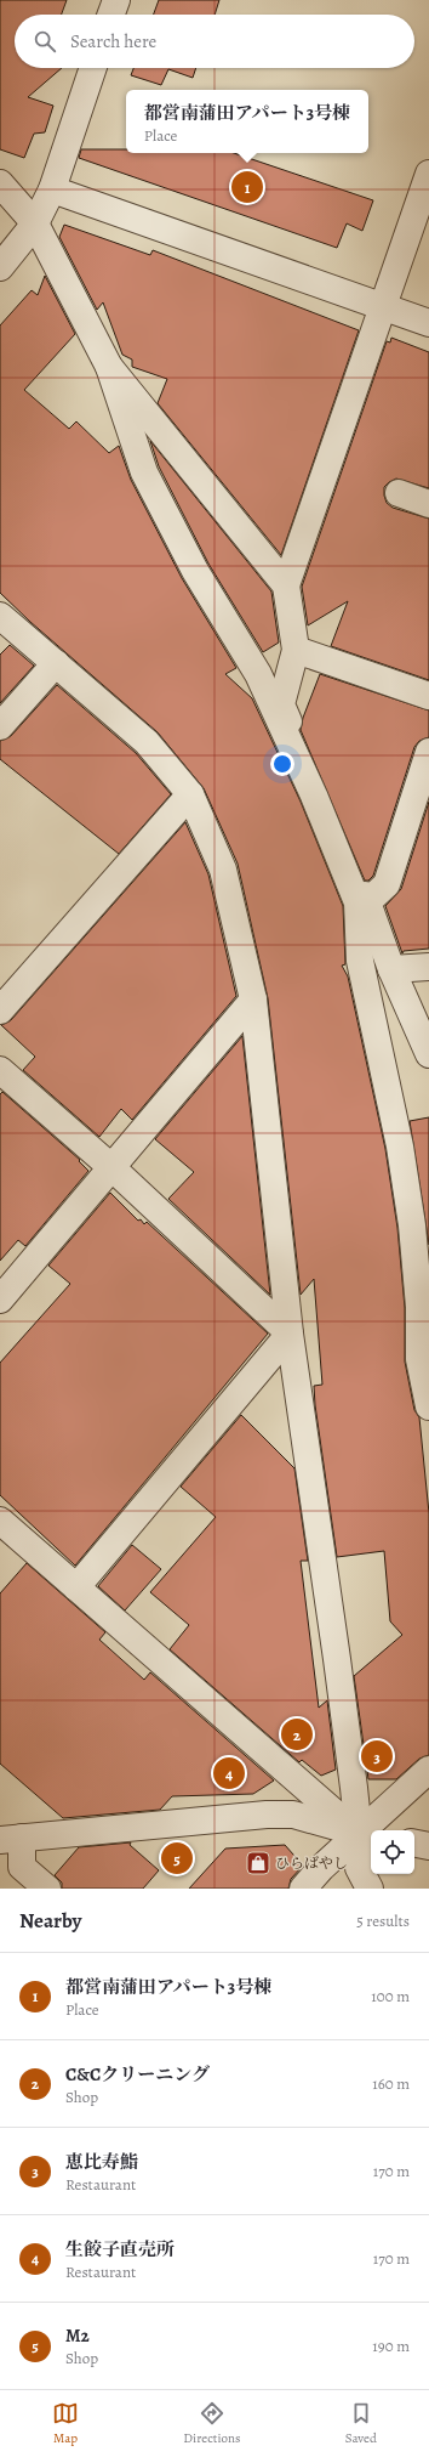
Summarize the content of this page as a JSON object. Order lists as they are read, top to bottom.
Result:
{
  "places": {
    "shop": ["ひらばやし"]
  },
  "page": {
    "search": "Search here",
    "popup": ["都営南蒲田アパート3号棟", "Place"],
    "pins": [
      "1",
      "2",
      "3",
      "4",
      "5"
    ],
    "heading": ["Nearby", "5 results"],
    "list": [
      {
        "mark": "1",
        "name": "都営南蒲田アパート3号棟",
        "note": "Place",
        "value": "100 m"
      },
      {
        "mark": "2",
        "name": "C&Cクリーニング",
        "note": "Shop",
        "value": "160 m"
      },
      {
        "mark": "3",
        "name": "恵比寿鮨",
        "note": "Restaurant",
        "value": "170 m"
      },
      {
        "mark": "4",
        "name": "生餃子直売所",
        "note": "Restaurant",
        "value": "170 m"
      },
      {
        "mark": "5",
        "name": "M2",
        "note": "Shop",
        "value": "190 m"
      }
    ],
    "nav": ["Map", "Directions", "Saved"]
  }
}
